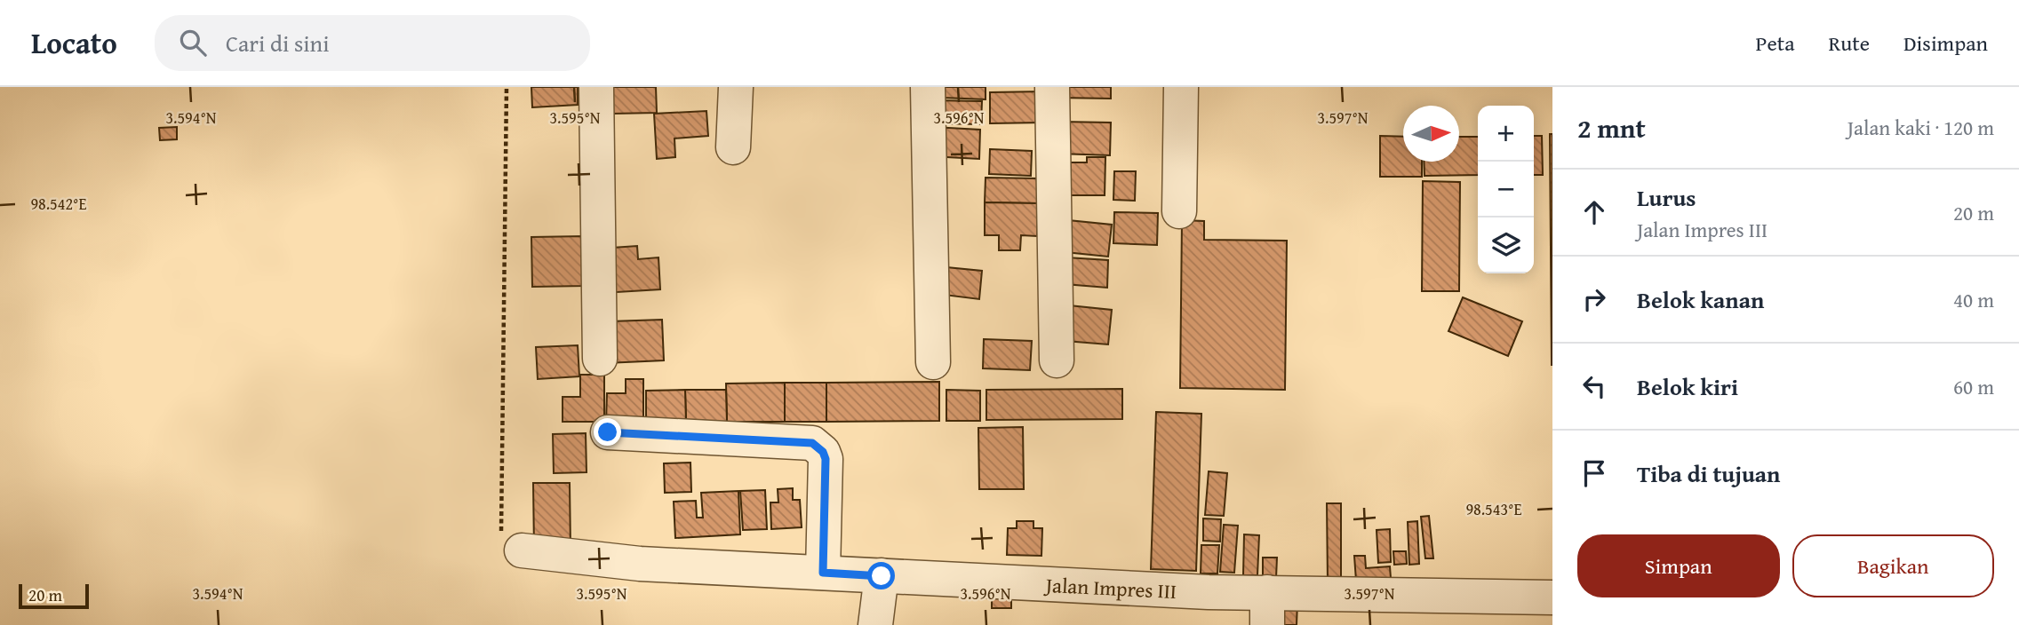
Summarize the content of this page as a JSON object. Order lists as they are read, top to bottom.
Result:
{
  "streets": {
    "street": ["Jalan Impres III"]
  },
  "scale_bar": "20 m",
  "north": "right",
  "page": {
    "header": "Locato",
    "search": "Cari di sini",
    "nav": ["Peta", "Rute", "Disimpan"],
    "heading": ["2 mnt", "Jalan kaki · 120 m"],
    "map_buttons": ["+", "−"],
    "list": [
      ["Lurus", "Jalan Impres III", "20 m"],
      ["Belok kanan", "40 m"],
      ["Belok kiri", "60 m"],
      "Tiba di tujuan"
    ],
    "buttons": ["Simpan", "Bagikan"],
    "scale": "20 m"
  },
  "coordinates": [
    "3.594°N",
    "3.595°N",
    "3.596°N",
    "3.597°N",
    "98.542°E",
    "98.543°E"
  ]
}
